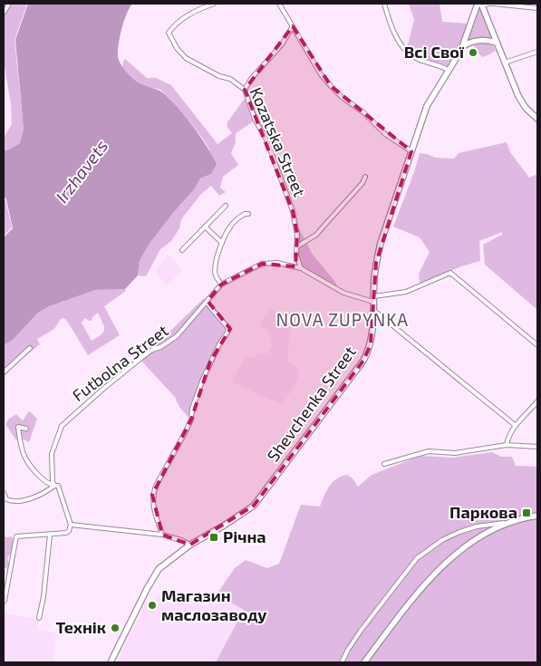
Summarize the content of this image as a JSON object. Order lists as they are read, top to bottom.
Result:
{
  "streets": {
    "street": ["Kozatska Street", "Futbolna Street", "Shevchenka Street"]
  },
  "districts": ["NOVA ZUPYNKA"],
  "water": ["Irzhavets"],
  "places": {
    "other": ["Всі Свої", "Магазин маслозаводу", "Технік"],
    "transit": ["Паркова", "Річна"]
  }
}
